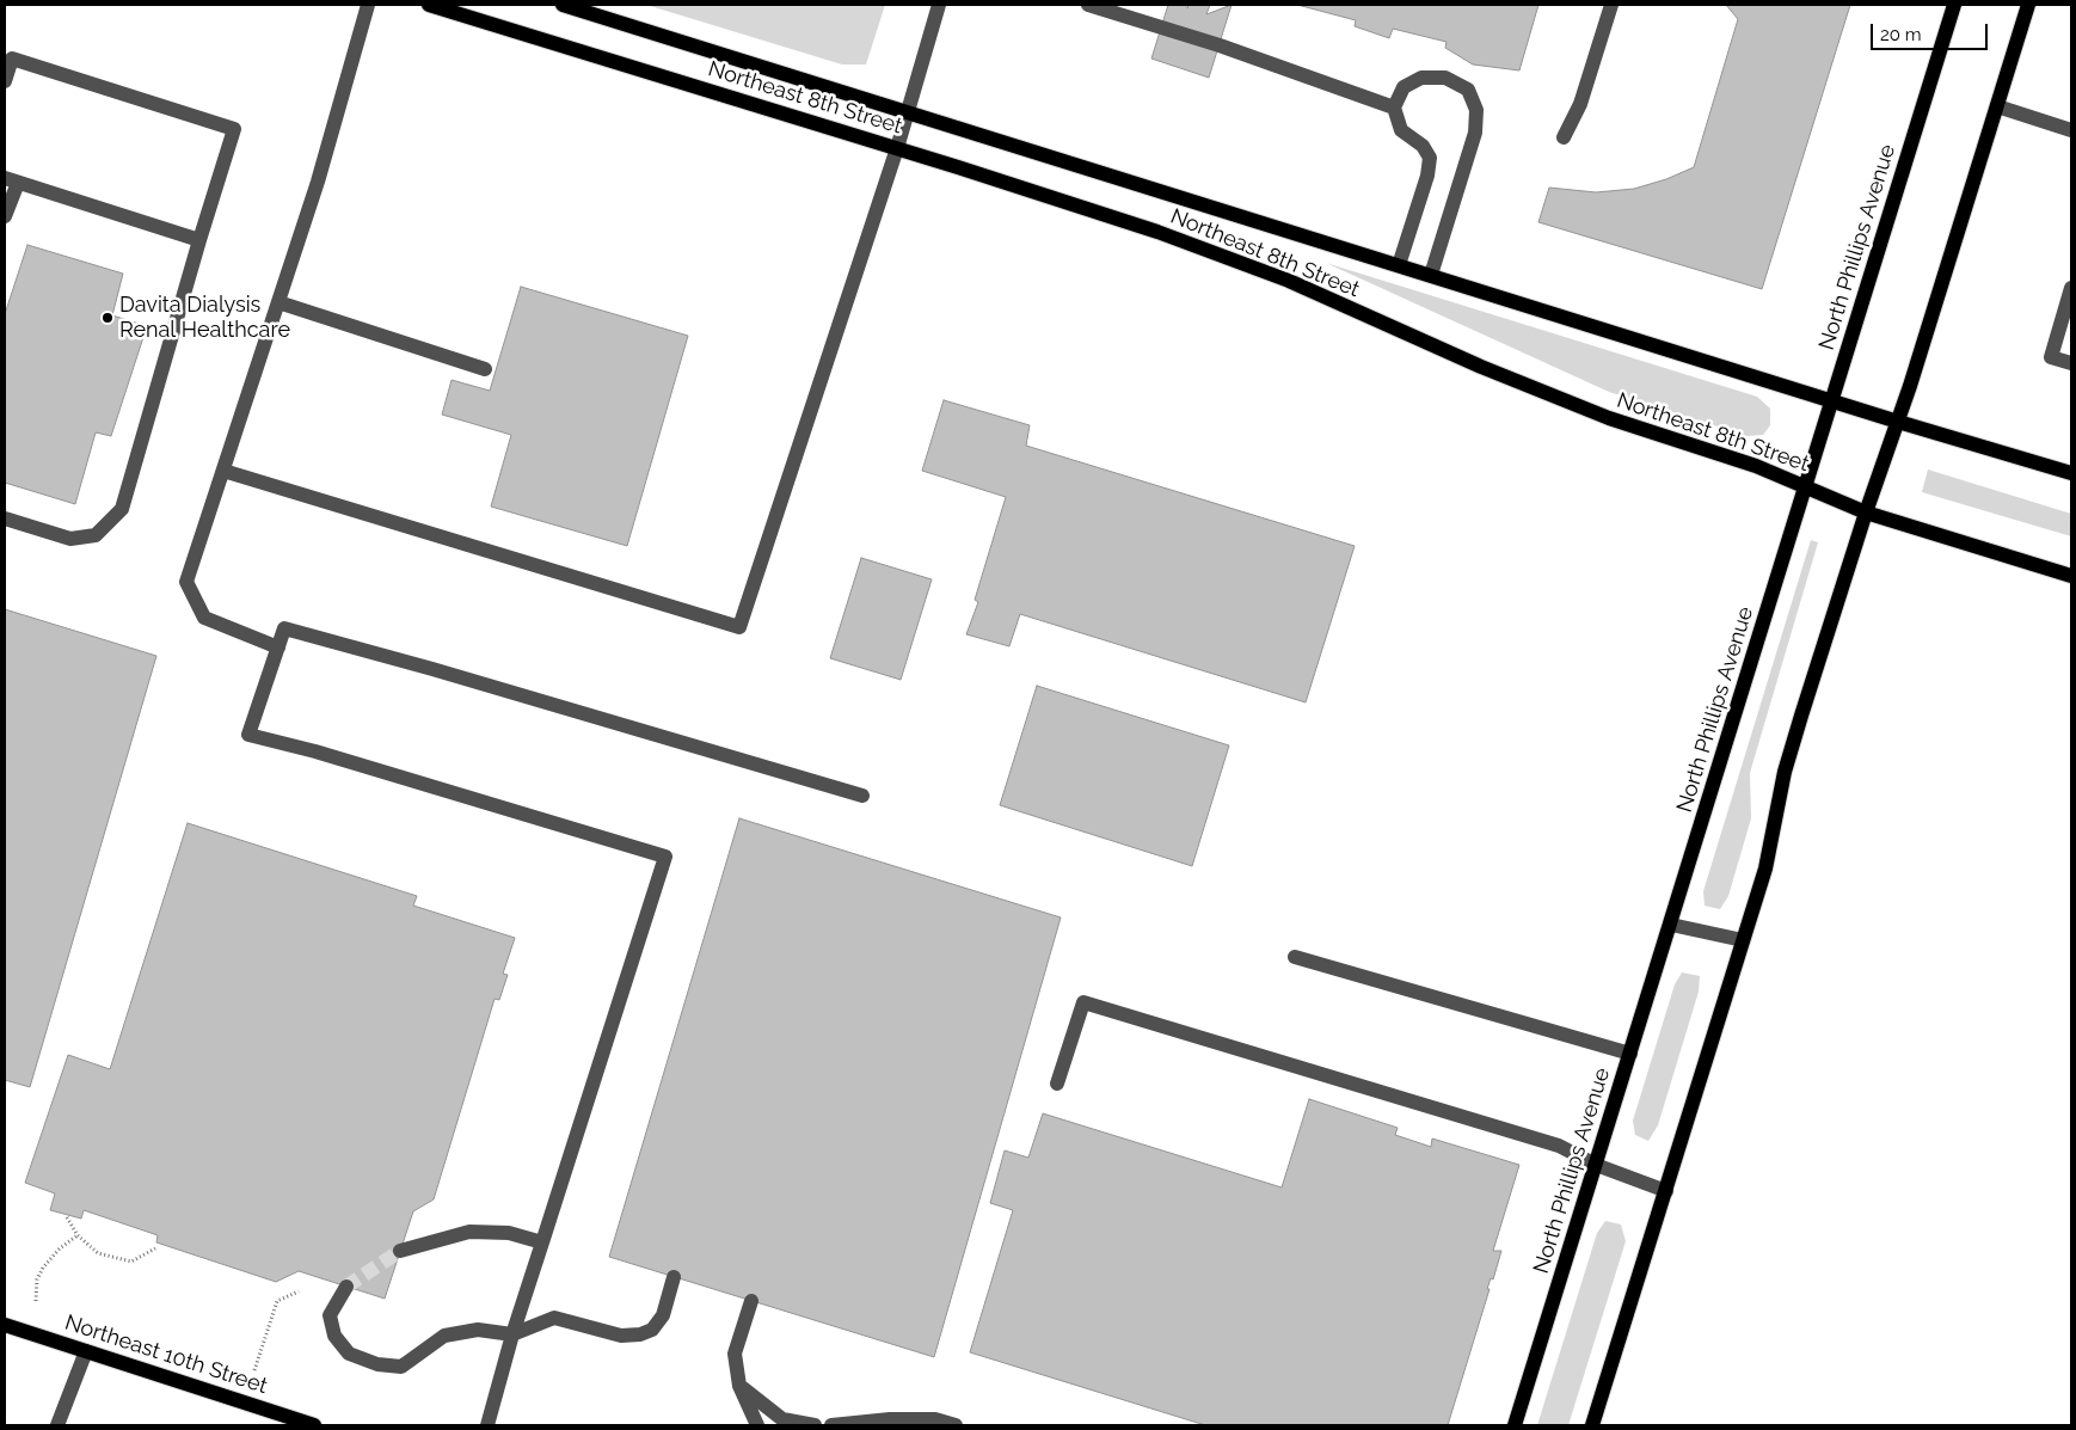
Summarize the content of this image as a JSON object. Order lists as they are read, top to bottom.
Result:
{
  "streets": {
    "main road": ["Northeast 8th Street", "North Phillips Avenue", "Northeast 10th Street"]
  },
  "crossings": [
    ["Northeast 8th Street", "North Phillips Avenue"]
  ],
  "places": ["Davita Dialysis Renal Healthcare"],
  "scale_bar": "20 m"
}
